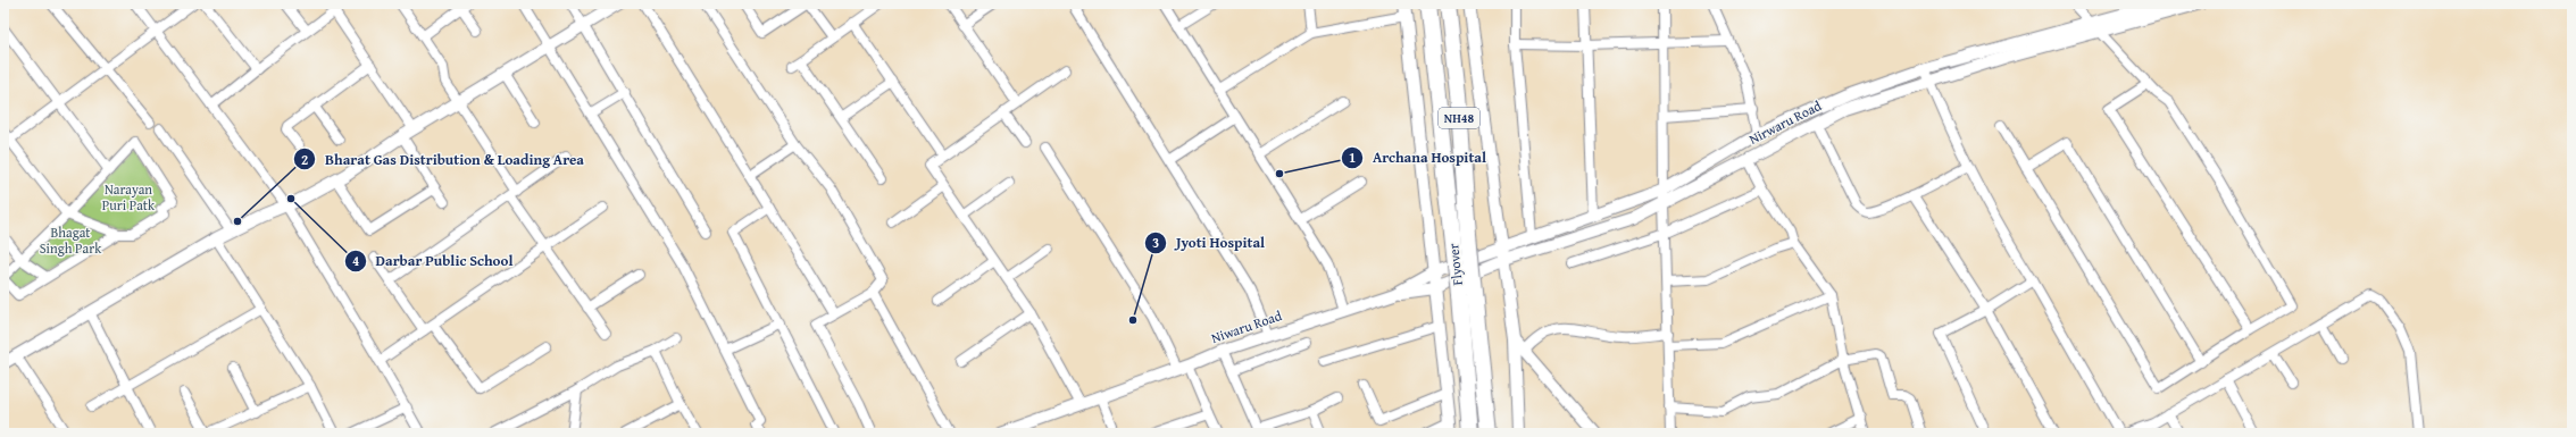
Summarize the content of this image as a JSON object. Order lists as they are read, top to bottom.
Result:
{
  "streets": {
    "highway": ["NH48", "Flyover"],
    "street": ["Nirwaru Road", "Niwaru Road"]
  },
  "crossings": [
    ["NH48", "Flyover"],
    ["Nirwaru Road", "Niwaru Road"]
  ],
  "parks": ["Narayan Puri Patk", "Bhagat Singh Park"],
  "places": [
    "Archana Hospital",
    "Darbar Public School",
    "Bharat Gas Distribution & Loading Area",
    "Jyoti Hospital"
  ]
}
